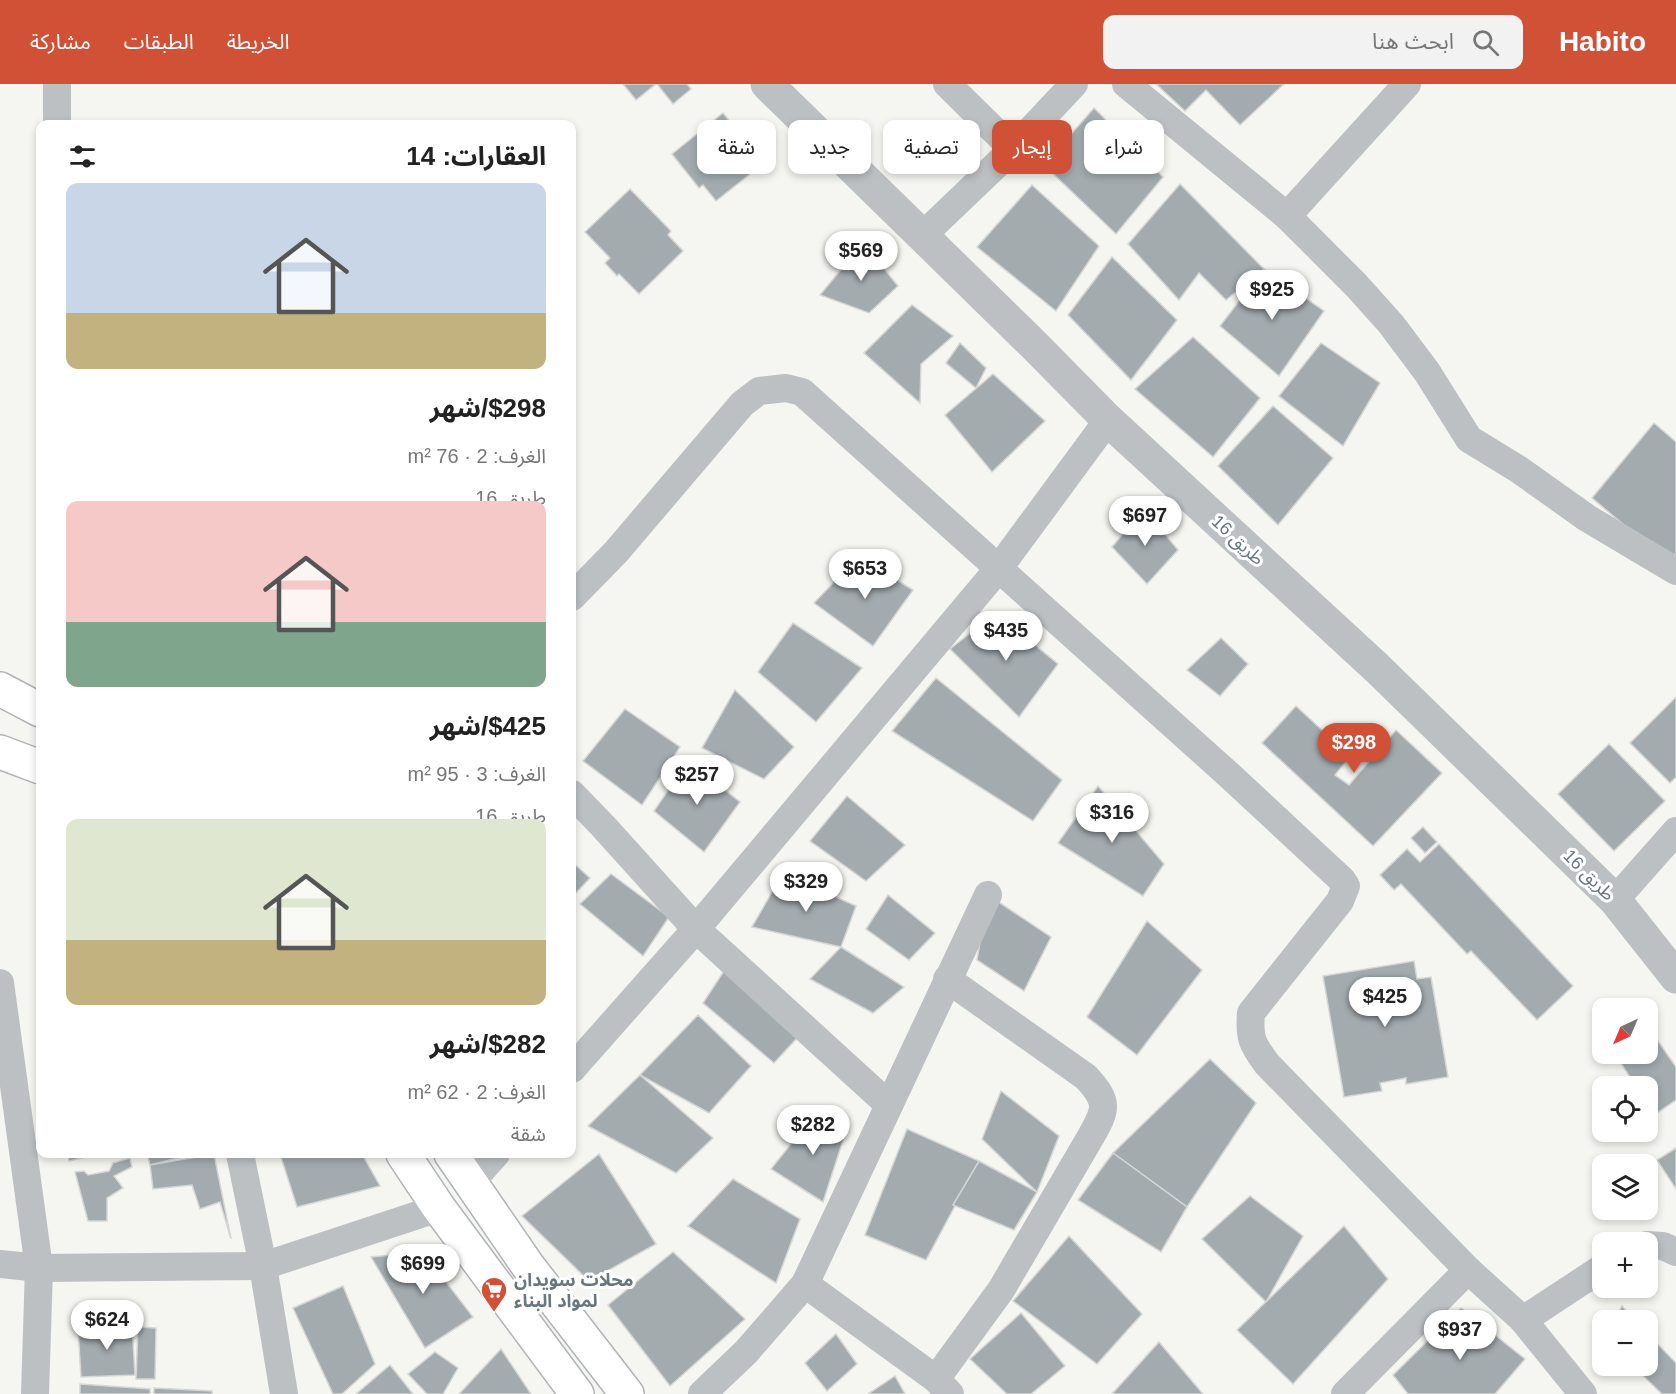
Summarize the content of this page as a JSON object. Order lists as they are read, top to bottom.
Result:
{
  "streets": {
    "street": ["طريق 16"]
  },
  "places": {
    "supermarket": ["محلات سويدان لمواد البناء"]
  },
  "north": "bottom left",
  "page": {
    "header": "Habito",
    "search": "ابحث هنا",
    "nav": ["الخريطة", "الطبقات", "مشاركة"],
    "chip": [
      "شراء",
      "إيجار",
      "تصفية",
      "جديد",
      "شقة"
    ],
    "heading": "العقارات: 14",
    "list": [
      {
        "name": "$298/شهر",
        "note": "الغرف: 2 · 76 m² · طريق 16"
      },
      {
        "name": "$425/شهر",
        "note": "الغرف: 3 · 95 m² · طريق 16"
      },
      {
        "name": "$282/شهر",
        "note": "الغرف: 2 · 62 m² · شقة"
      }
    ],
    "price": [
      "$569",
      "$925",
      "$697",
      "$653",
      "$435",
      "$298",
      "$257",
      "$316",
      "$329",
      "$425",
      "$282",
      "$699",
      "$624",
      "$937"
    ],
    "map_buttons": ["+", "−"]
  }
}
